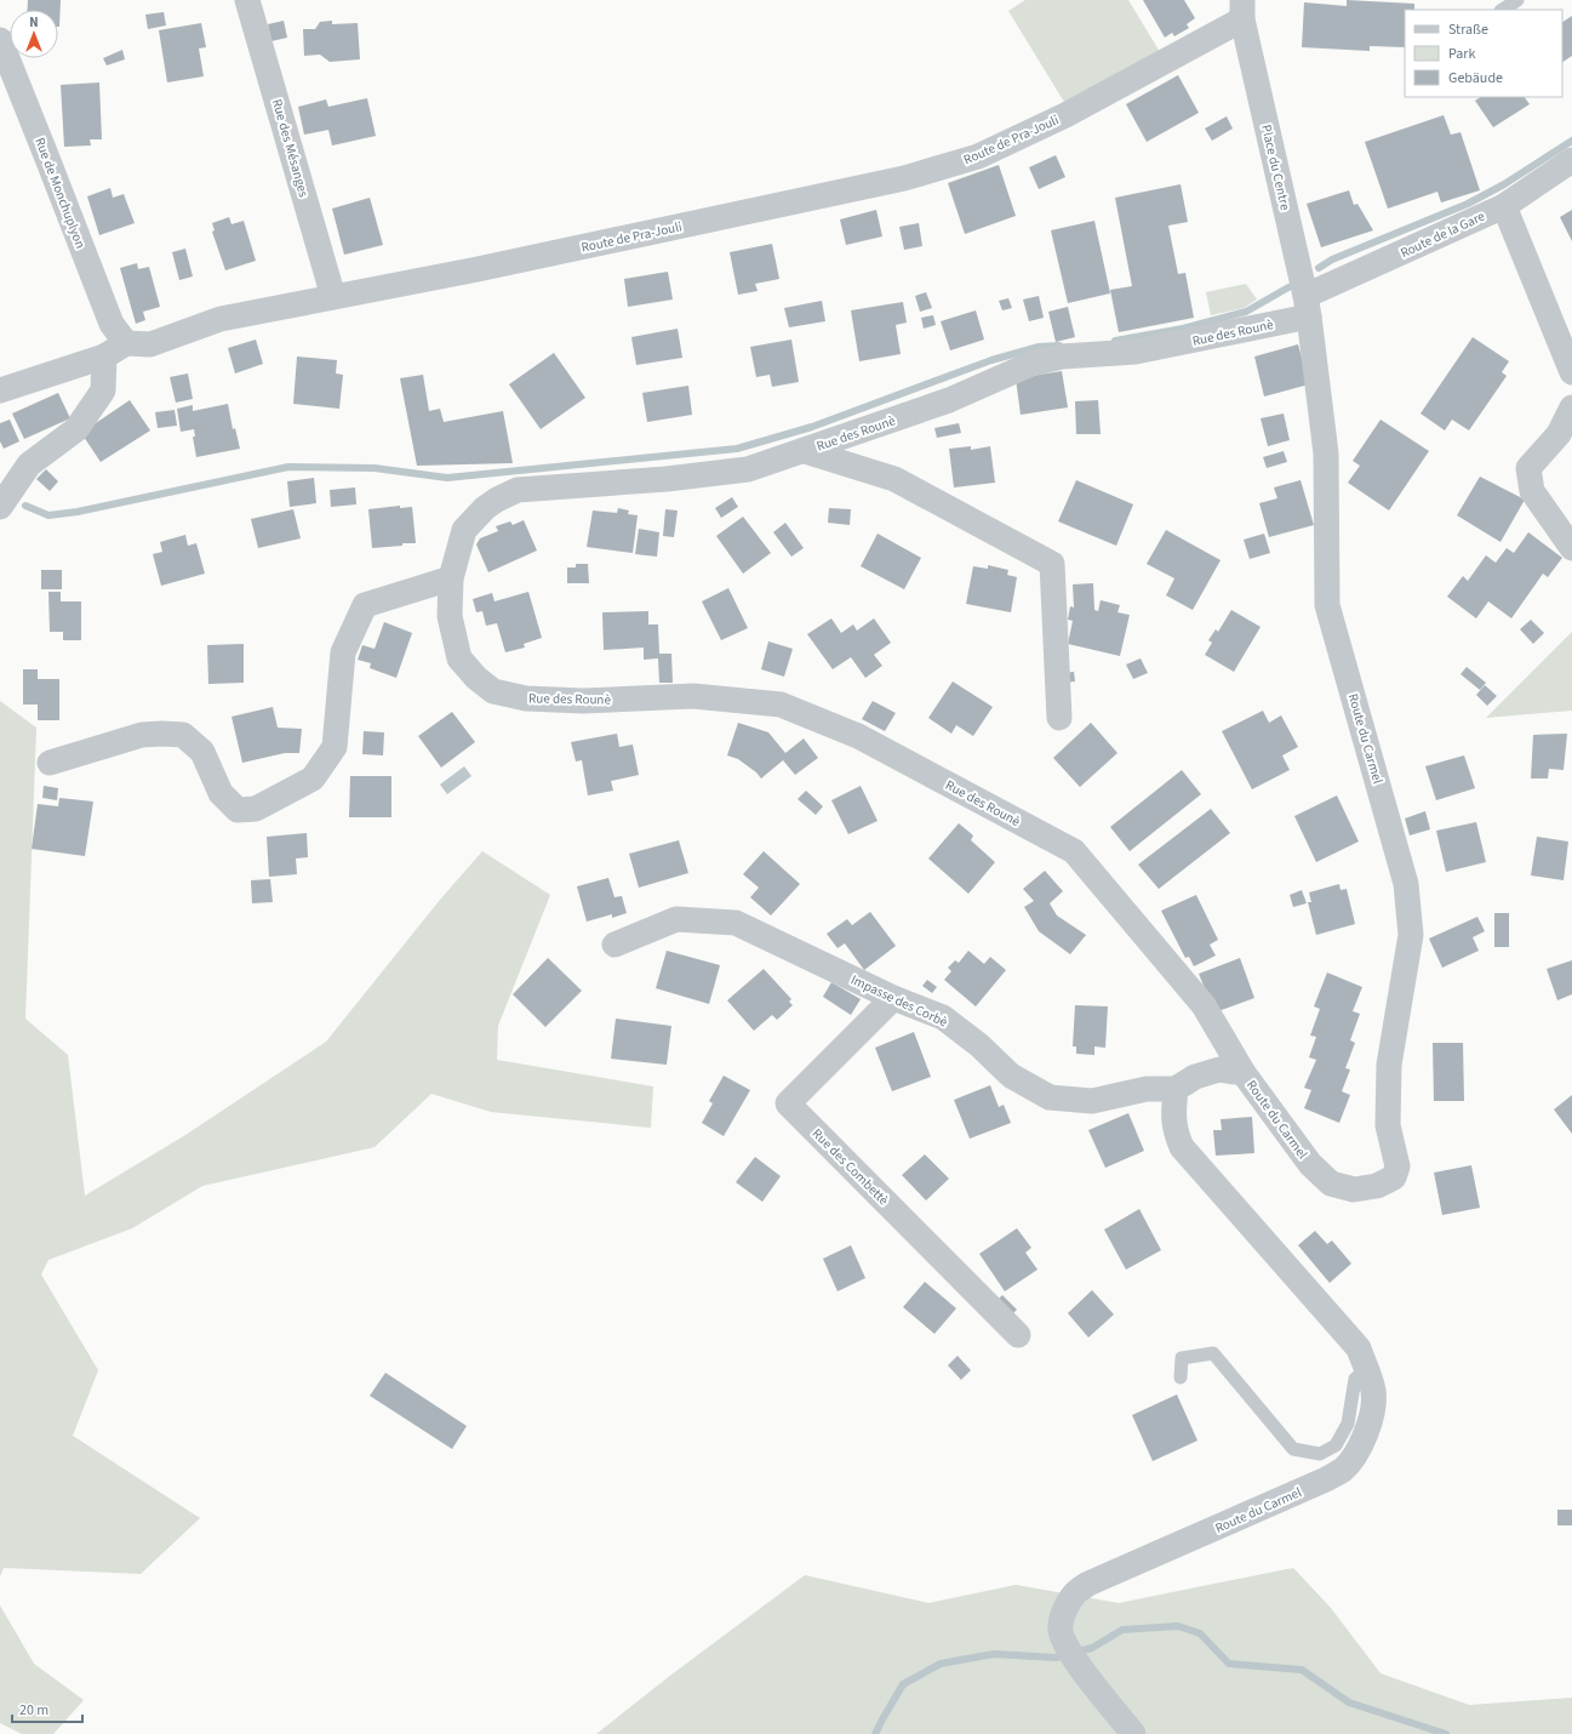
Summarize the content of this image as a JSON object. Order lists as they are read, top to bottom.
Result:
{
  "streets": {
    "street": [
      "Route de Pra-Jouli",
      "Rue des Mésanges",
      "Place du Centre",
      "Rue de Monchuplyon",
      "Route de la Gare",
      "Rue des Rounè",
      "Route du Carmel",
      "Impasse des Corbè",
      "Rue des Combettè"
    ]
  },
  "crossings": [
    ["Route de Pra-Jouli", "Rue des Mésanges"],
    ["Route de Pra-Jouli", "Place du Centre"],
    ["Route de Pra-Jouli", "Rue de Monchuplyon"],
    ["Place du Centre", "Route de la Gare"],
    ["Place du Centre", "Rue des Rounè"],
    ["Place du Centre", "Route du Carmel"],
    ["Route de la Gare", "Rue des Rounè"],
    ["Route de la Gare", "Route du Carmel"],
    ["Rue des Rounè", "Route du Carmel"],
    ["Route du Carmel", "Impasse des Corbè"],
    ["Impasse des Corbè", "Rue des Combettè"]
  ],
  "legend": ["Straße", "Park", "Gebäude"],
  "scale_bar": "20 m",
  "north": "top"
}
